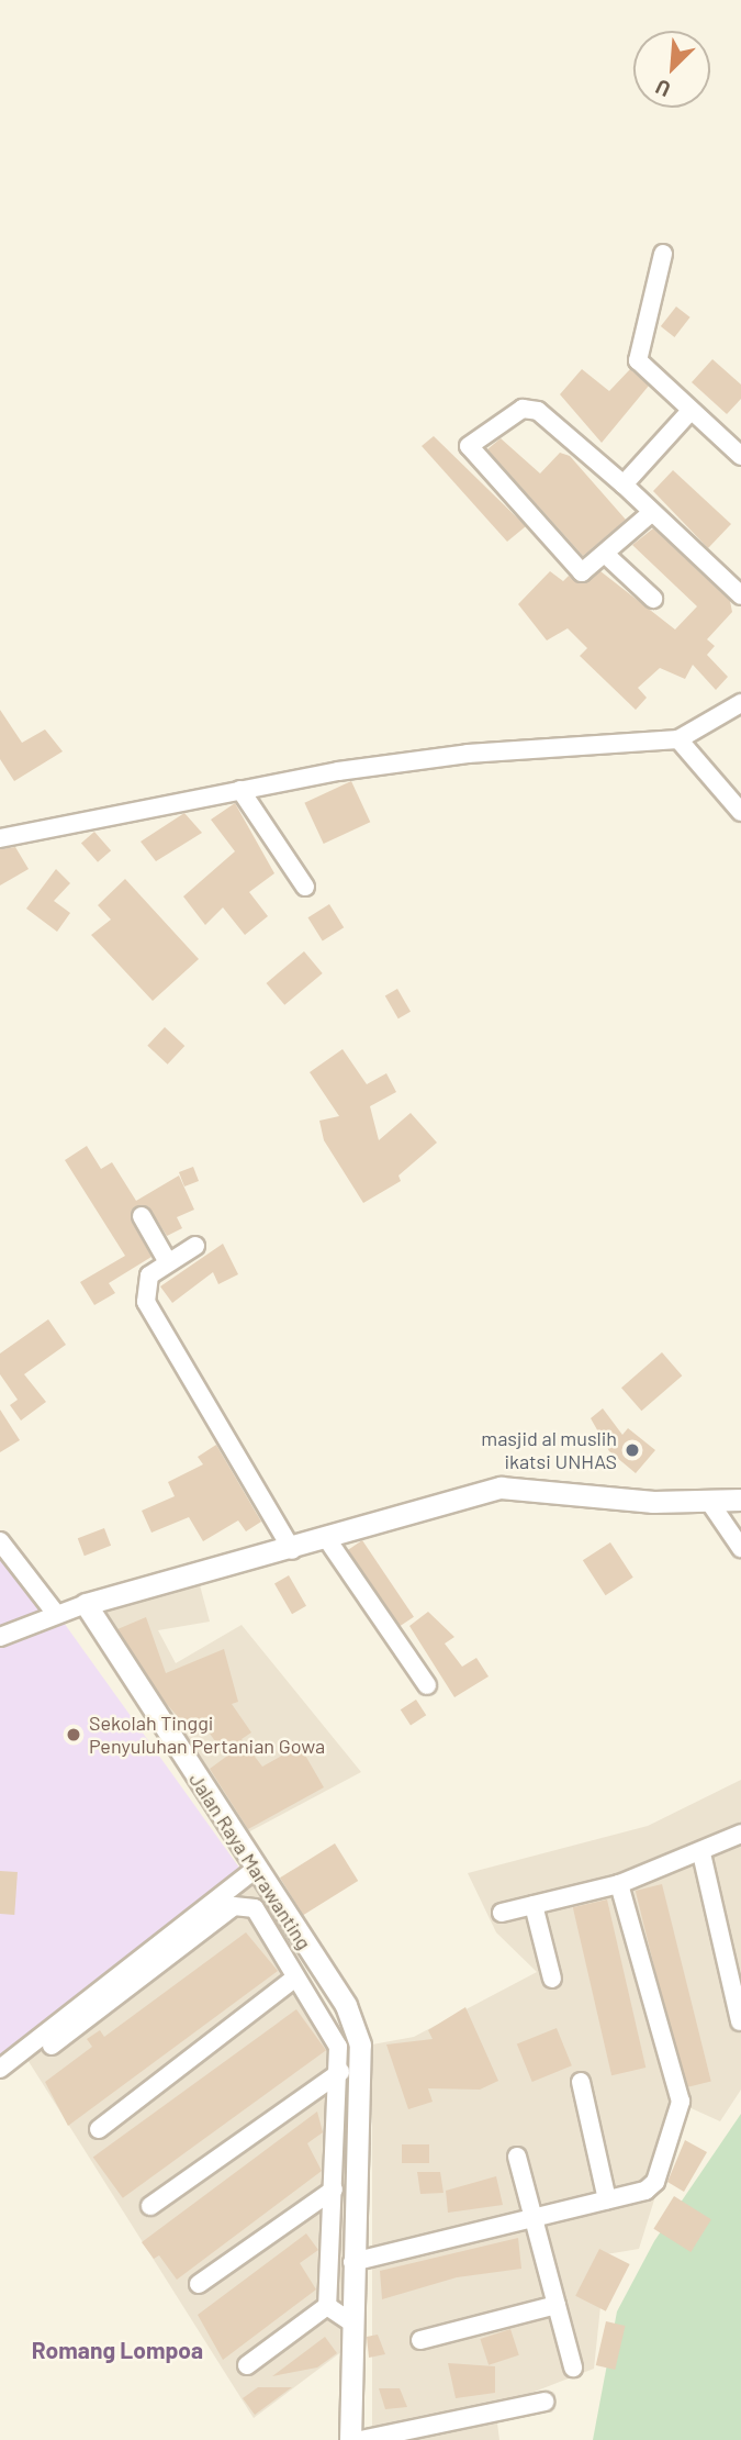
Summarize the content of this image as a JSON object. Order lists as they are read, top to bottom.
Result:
{
  "streets": {
    "street": ["Jalan Raya Marawanting"]
  },
  "districts": ["Romang Lompoa"],
  "places": ["masjid al muslih ikatsi UNHAS", "Sekolah Tinggi Penyuluhan Pertanian Gowa"],
  "north": "bottom left"
}
